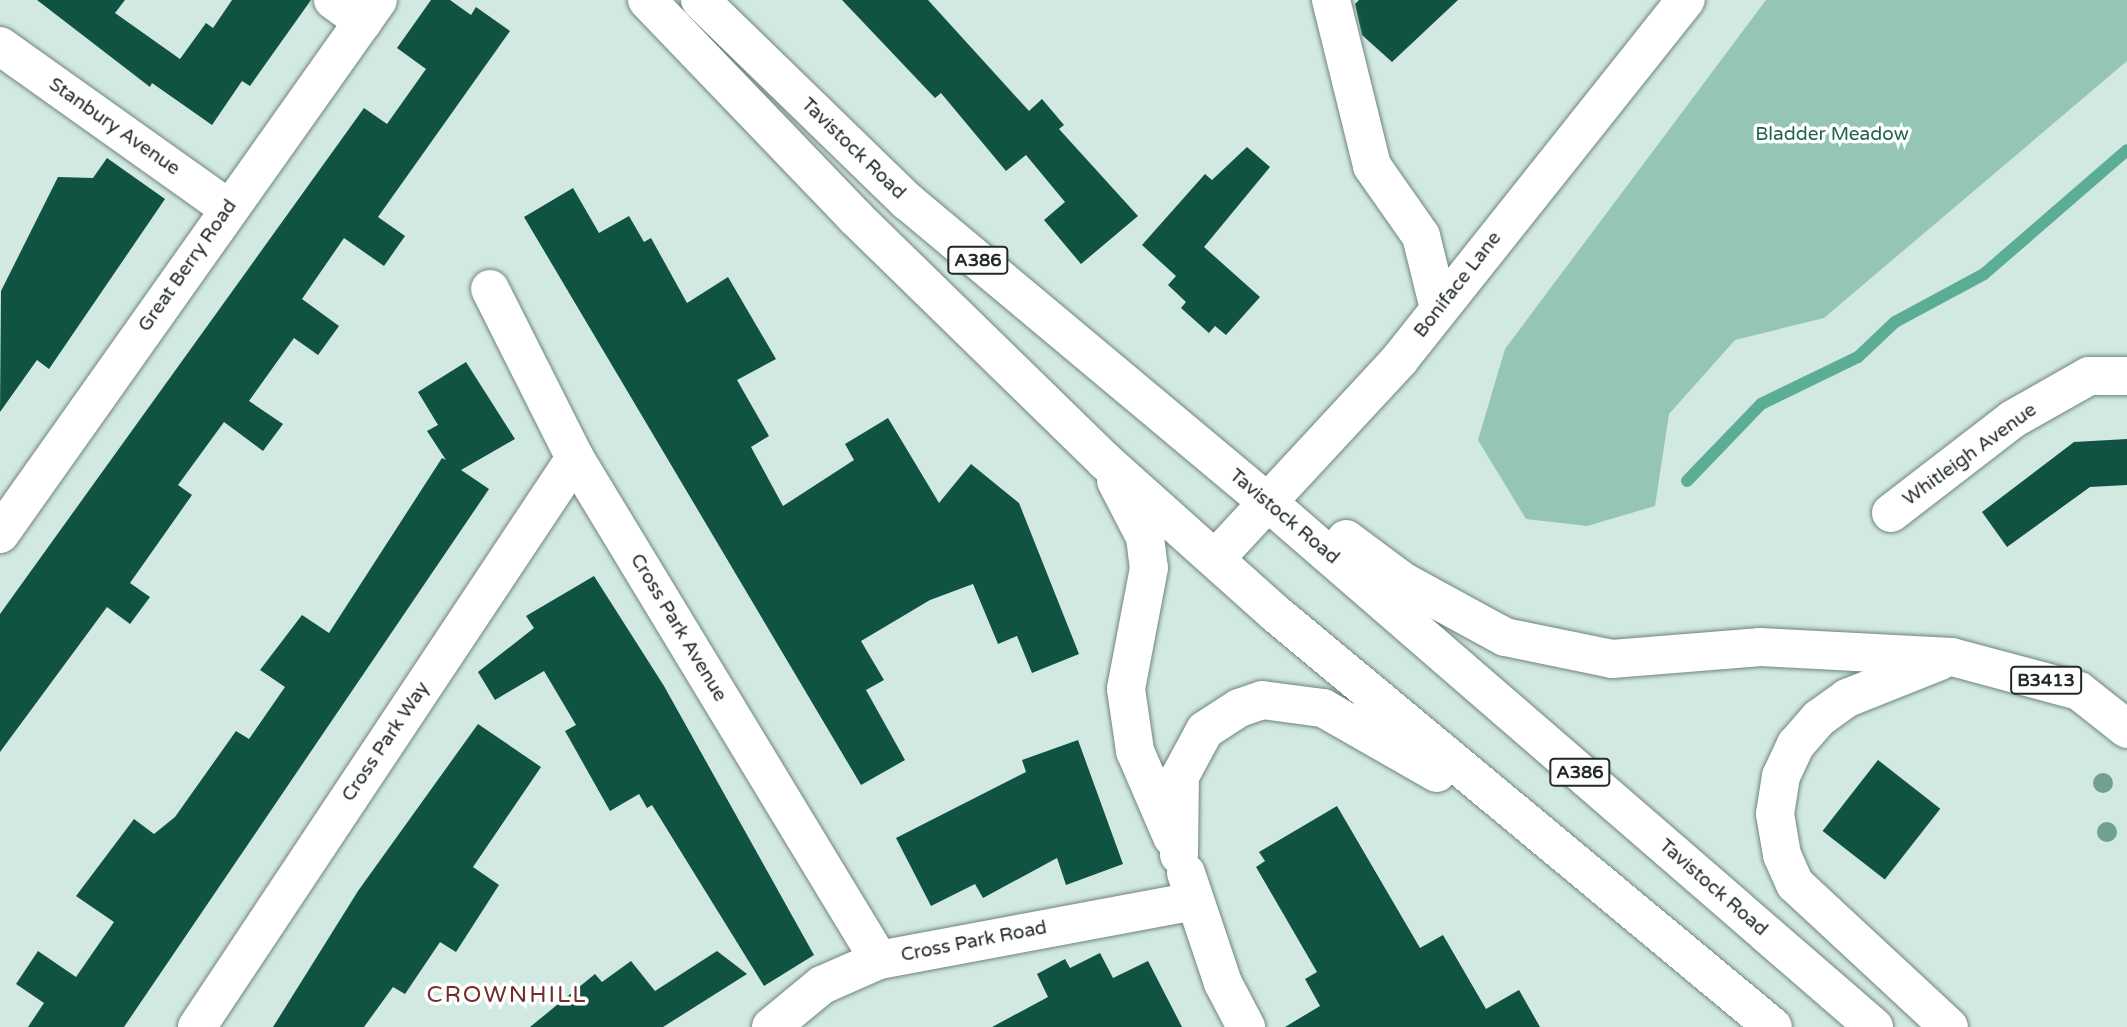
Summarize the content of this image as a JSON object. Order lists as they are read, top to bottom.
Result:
{
  "streets": {
    "main road": [
      "Stanbury Avenue",
      "Tavistock Road",
      "A386",
      "Great Berry Road",
      "Boniface Lane",
      "Whitleigh Avenue",
      "Cross Park Avenue",
      "B3413",
      "Cross Park Way",
      "Cross Park Road"
    ]
  },
  "crossings": [
    ["Stanbury Avenue", "Great Berry Road"],
    ["Tavistock Road", "Boniface Lane"],
    ["A386", "Boniface Lane"],
    ["Cross Park Avenue", "Cross Park Way"],
    ["Cross Park Avenue", "Cross Park Road"]
  ],
  "districts": ["CROWNHILL"],
  "parks": ["Bladder Meadow"]
}
